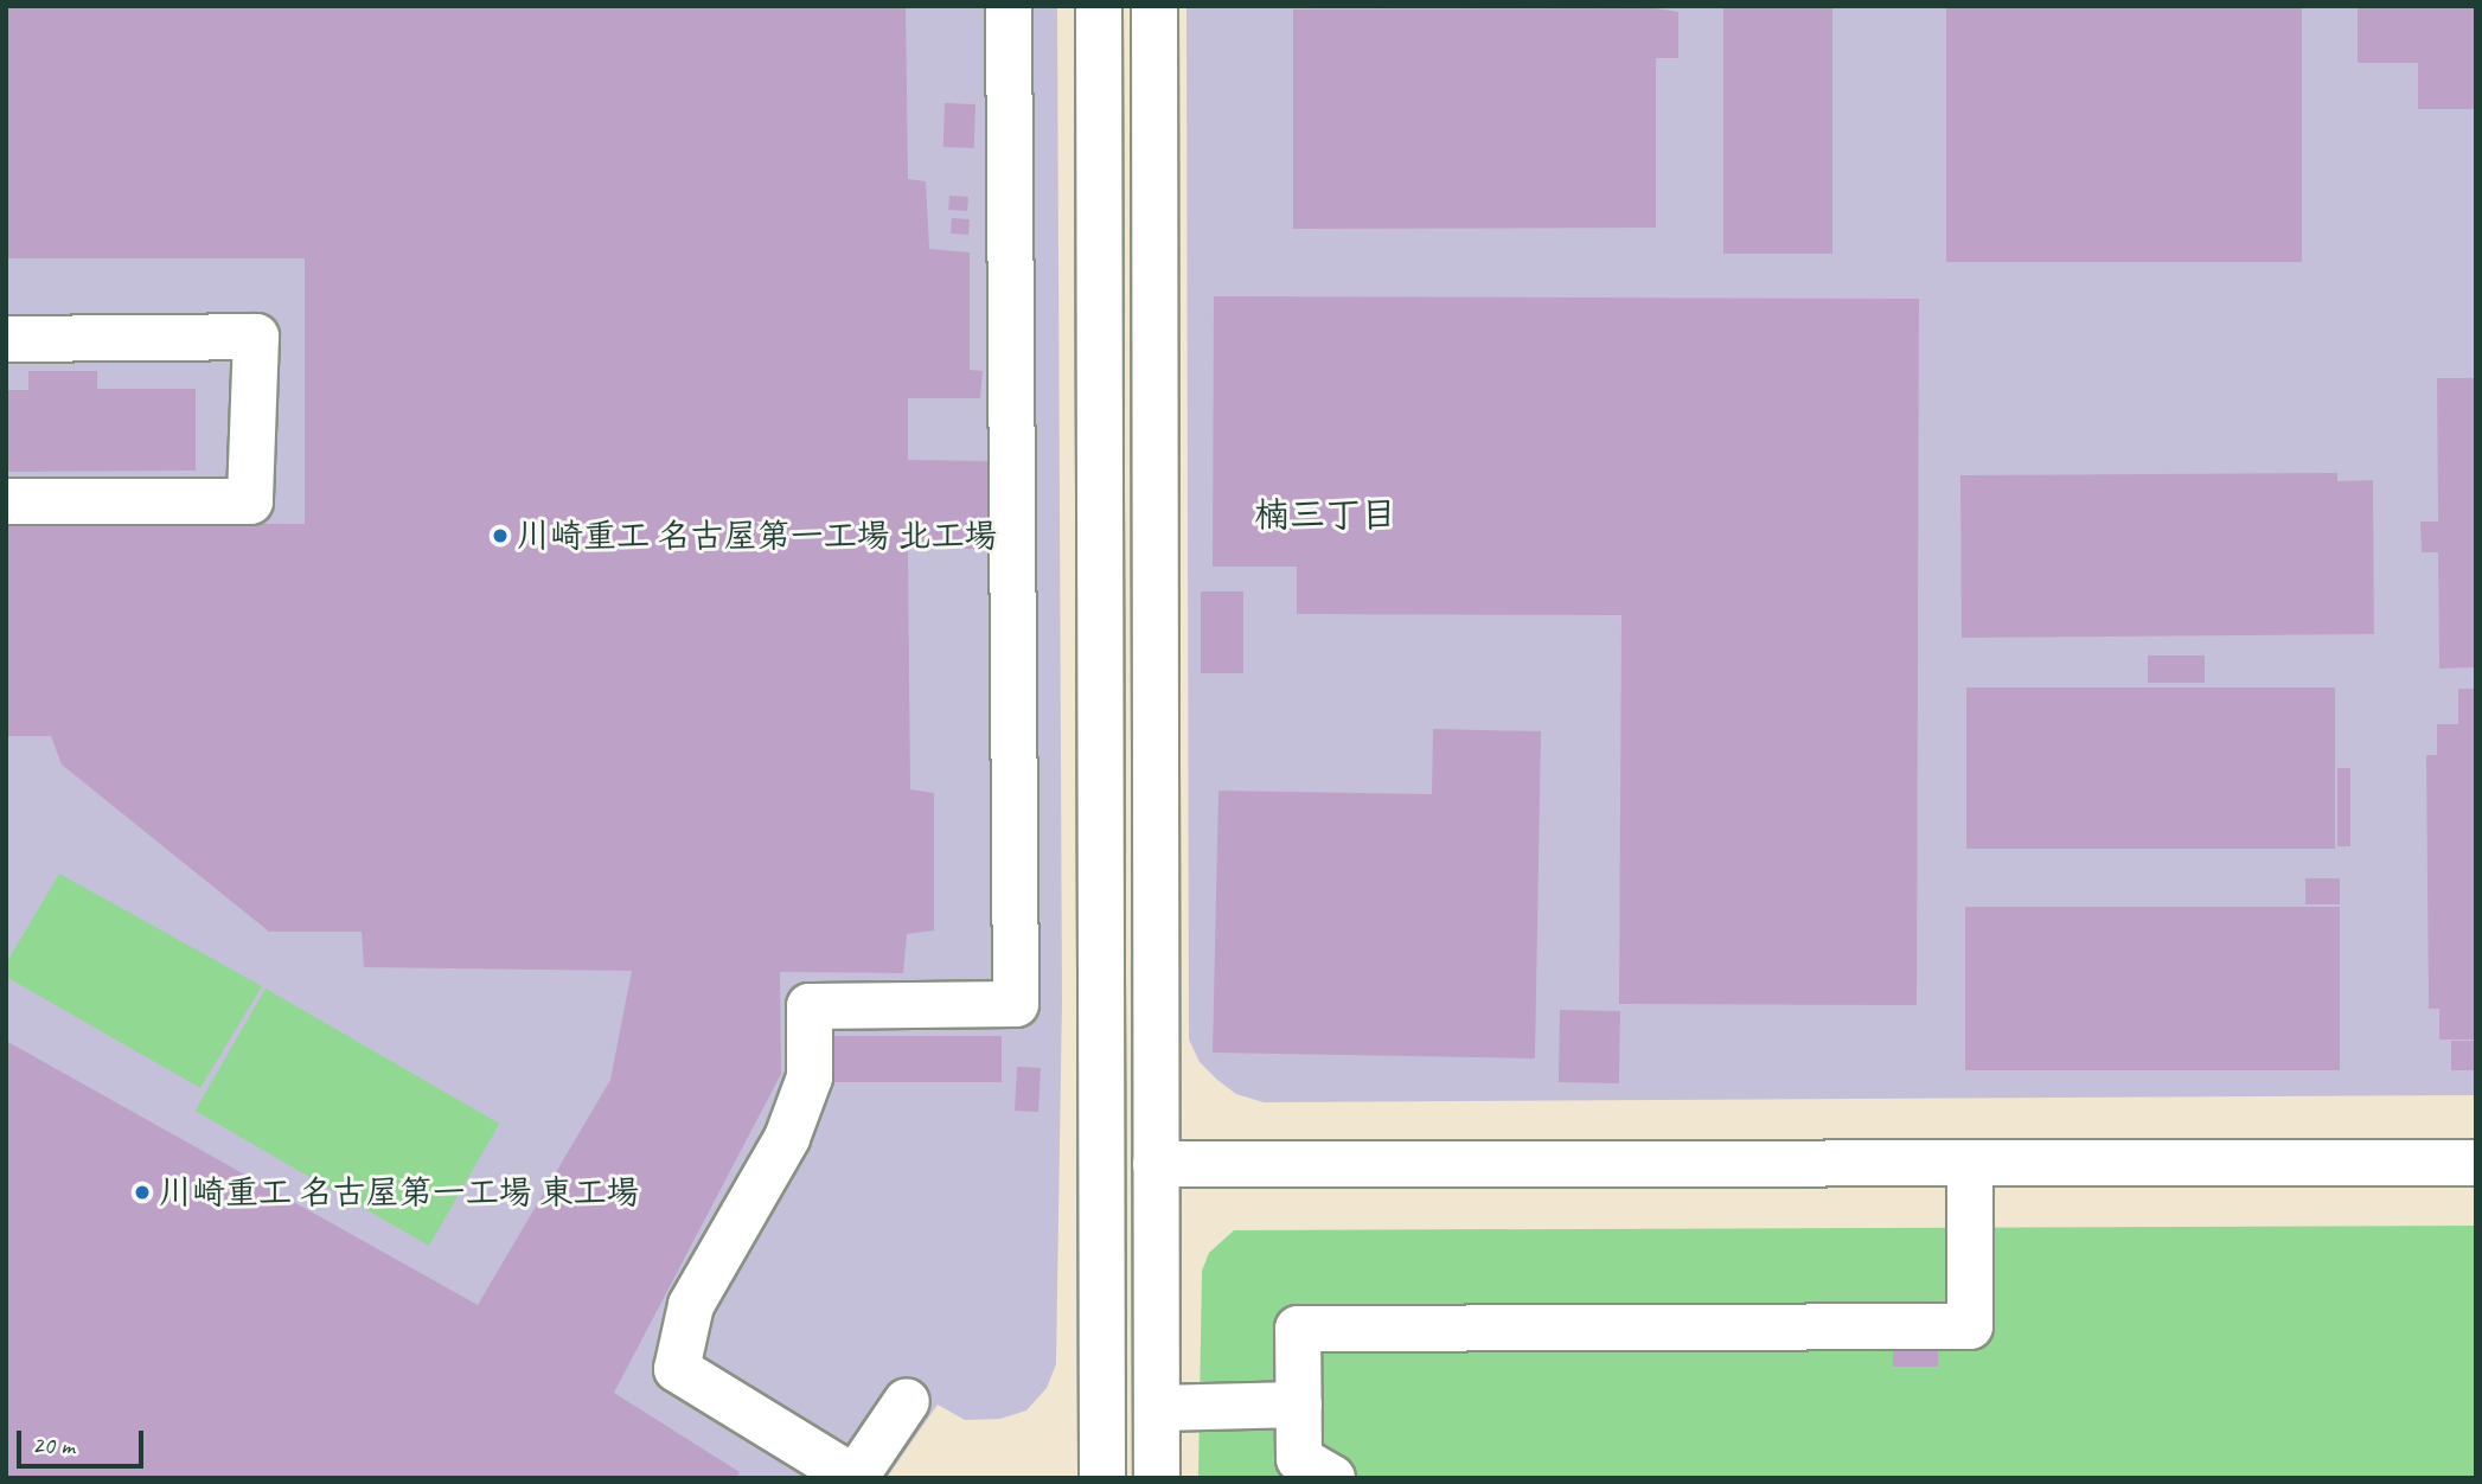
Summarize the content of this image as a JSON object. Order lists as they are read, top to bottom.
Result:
{
  "districts": ["楠三丁目"],
  "places": ["川崎重工 名古屋第一工場 北工場", "川崎重工 名古屋第一工場 東工場"],
  "scale_bar": "20 m"
}
